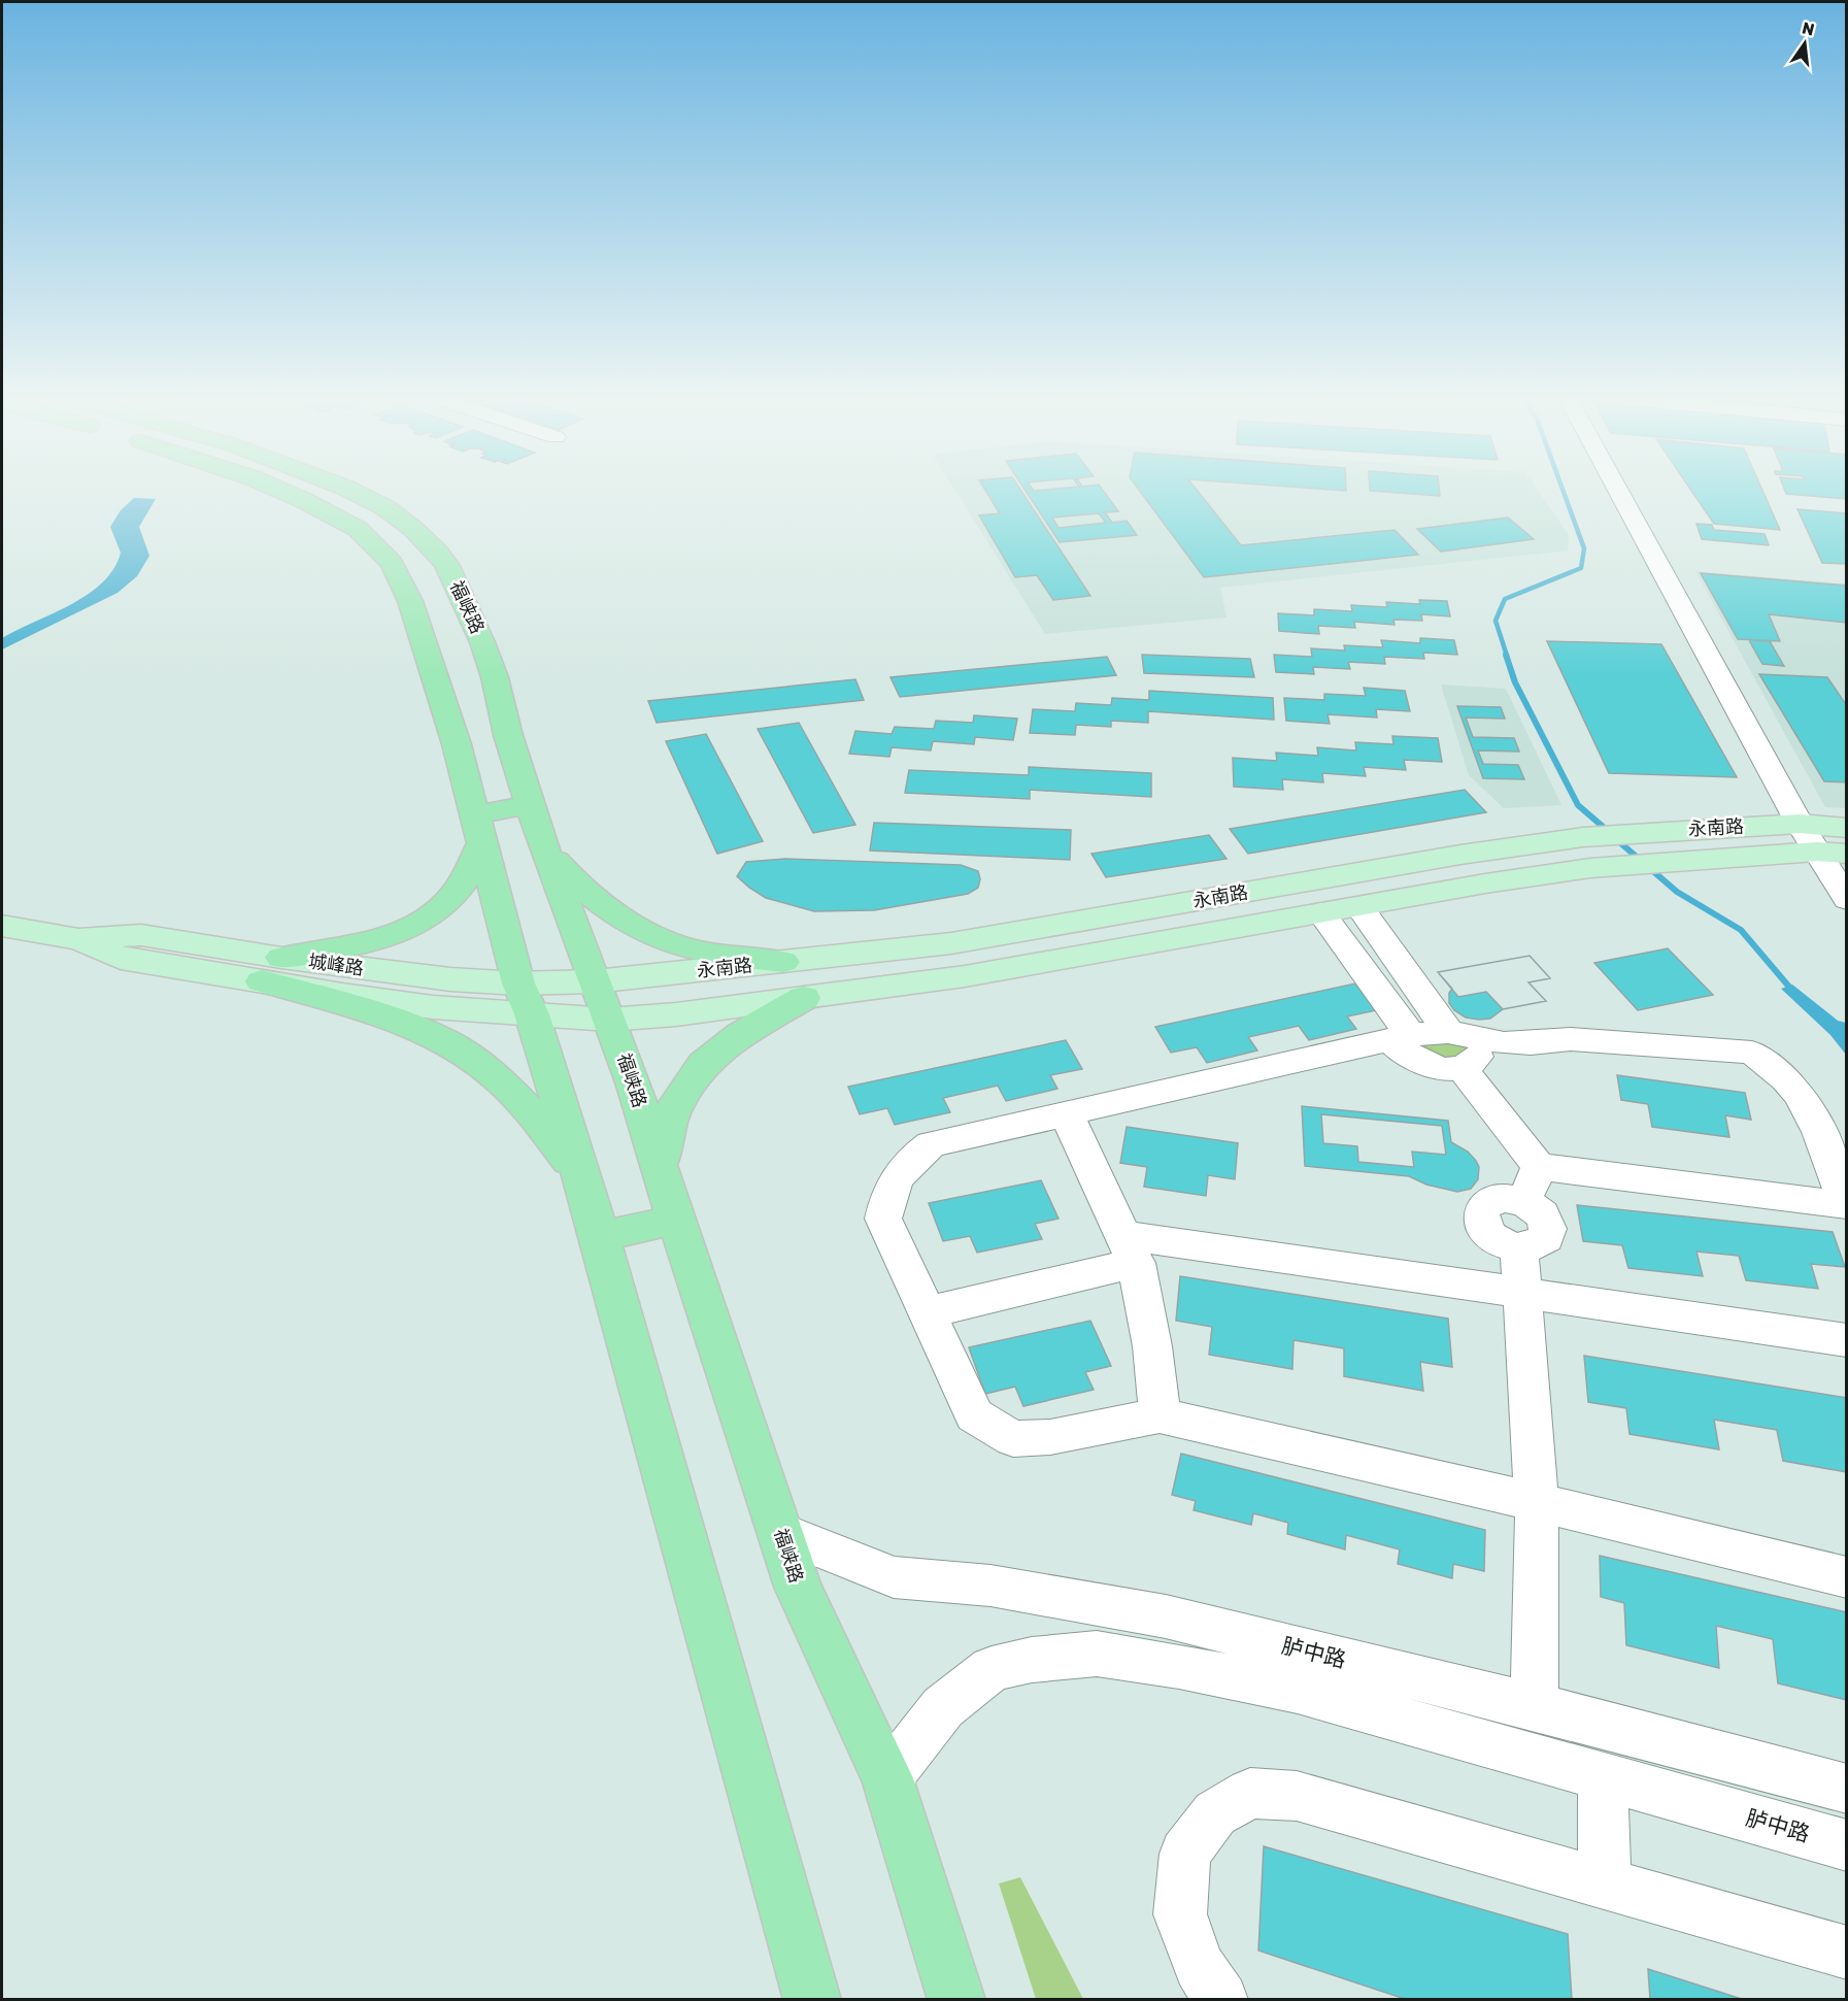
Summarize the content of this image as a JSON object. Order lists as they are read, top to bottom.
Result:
{
  "streets": {
    "highway": ["福峡路"],
    "main road": ["永南路", "城峰路"],
    "street": ["胪中路"]
  },
  "crossings": [
    ["福峡路", "永南路"],
    ["福峡路", "城峰路"],
    ["福峡路", "胪中路"],
    ["永南路", "城峰路"]
  ],
  "north": "top"
}
